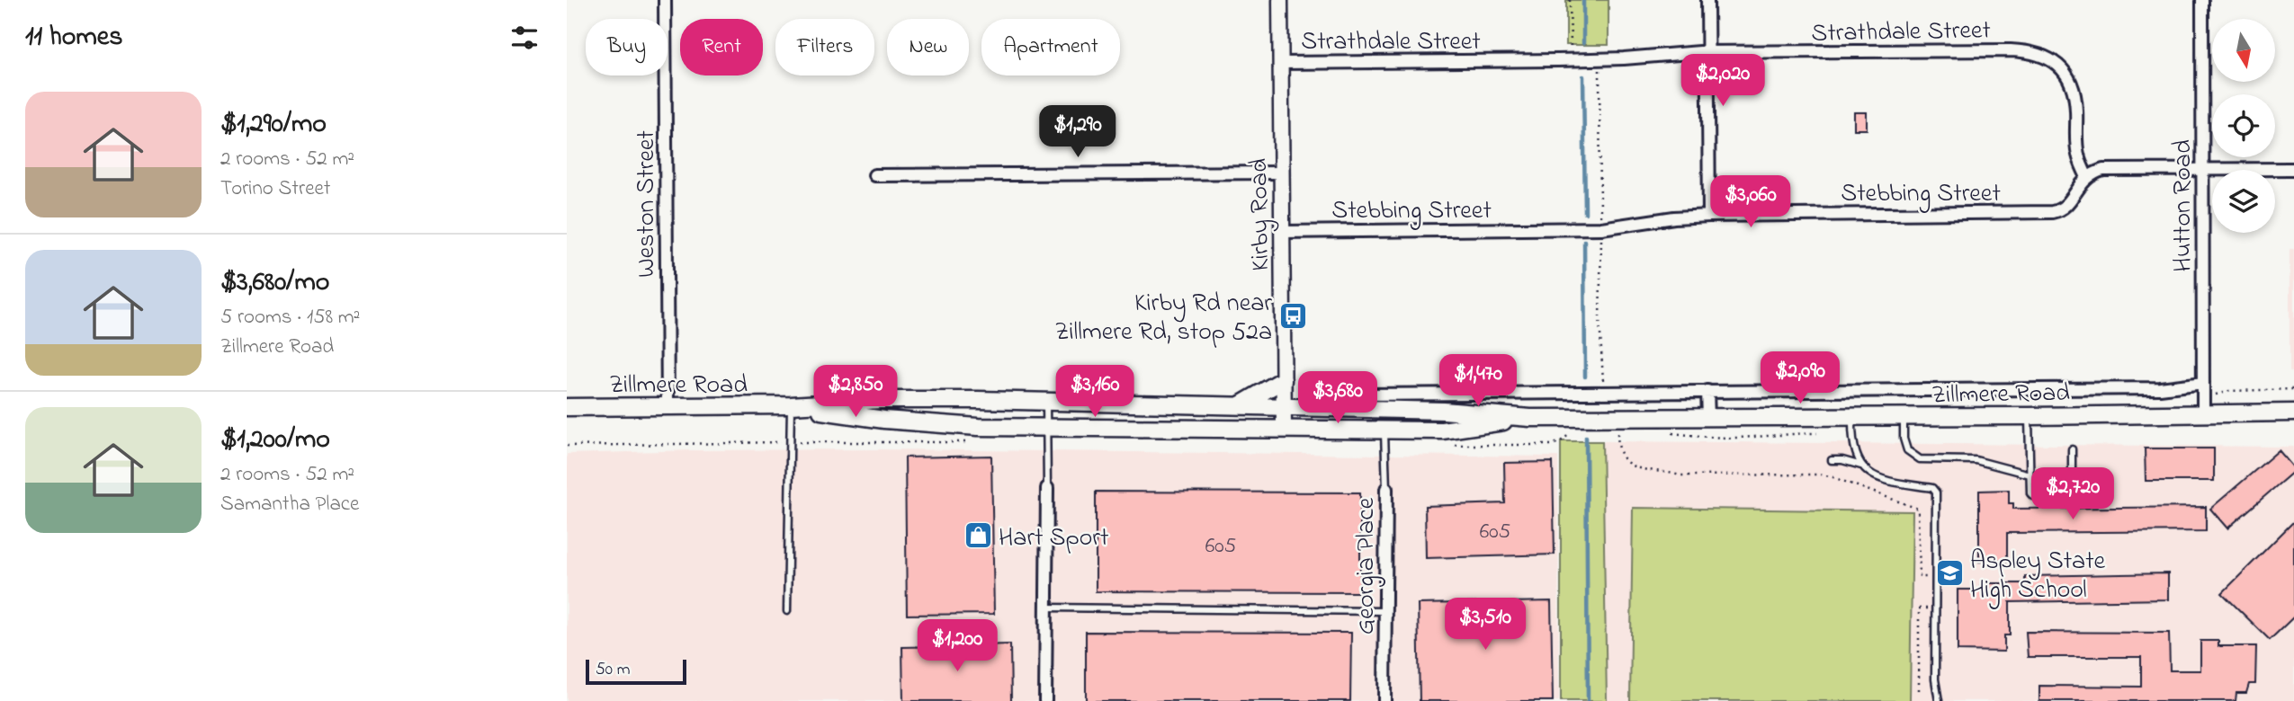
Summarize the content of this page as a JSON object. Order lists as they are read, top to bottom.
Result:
{
  "streets": {
    "main road": ["Zillmere Road"],
    "street": [
      "Strathdale Street",
      "Stebbing Street",
      "Weston Street",
      "Hutton Road",
      "Kirby Road",
      "Georgia Place"
    ]
  },
  "crossings": [
    ["Strathdale Street", "Stebbing Street"],
    ["Strathdale Street", "Kirby Road"],
    ["Stebbing Street", "Kirby Road"],
    ["Weston Street", "Zillmere Road"],
    ["Hutton Road", "Zillmere Road"],
    ["Kirby Road", "Zillmere Road"],
    ["Zillmere Road", "Georgia Place"]
  ],
  "places": {
    "bus stop": ["Kirby Rd near Zillmere Rd, stop 52a"],
    "shop": ["Hart Sport"],
    "school or university": ["Aspley State High School"]
  },
  "house_numbers": ["605", "605"],
  "scale_bar": "50 m",
  "north": "bottom",
  "page": {
    "heading": "11 homes",
    "chip": [
      "Buy",
      "Rent",
      "Filters",
      "New",
      "Apartment"
    ],
    "price": [
      "$2,020",
      "$1,290",
      "$3,060",
      "$2,090",
      "$1,470",
      "$2,850",
      "$3,160",
      "$3,680",
      "$2,720",
      "$3,510",
      "$1,200"
    ],
    "list": [
      {
        "name": "$1,290/mo",
        "note": "2 rooms · 52 m² · Torino Street"
      },
      {
        "name": "$3,680/mo",
        "note": "5 rooms · 158 m² · Zillmere Road"
      },
      {
        "name": "$1,200/mo",
        "note": "2 rooms · 52 m² · Samantha Place"
      }
    ],
    "scale": "50 m"
  }
}
